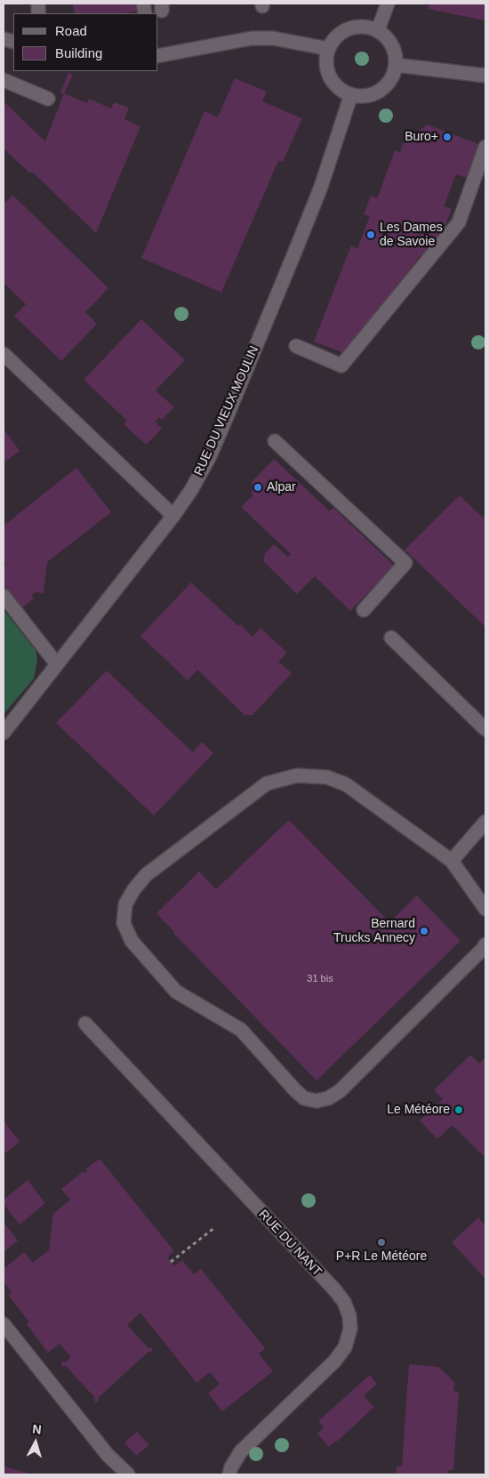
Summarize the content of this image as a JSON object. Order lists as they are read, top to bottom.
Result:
{
  "streets": {
    "street": ["RUE DU VIEUX MOULIN", "RUE DU NANT"]
  },
  "places": [
    "Buro+",
    "Les Dames de Savoie",
    "Alpar",
    "Bernard Trucks Annecy",
    "Le Météore",
    "P+R Le Météore"
  ],
  "house_numbers": ["31 bis"],
  "legend": ["Road", "Building"],
  "north": "top"
}
